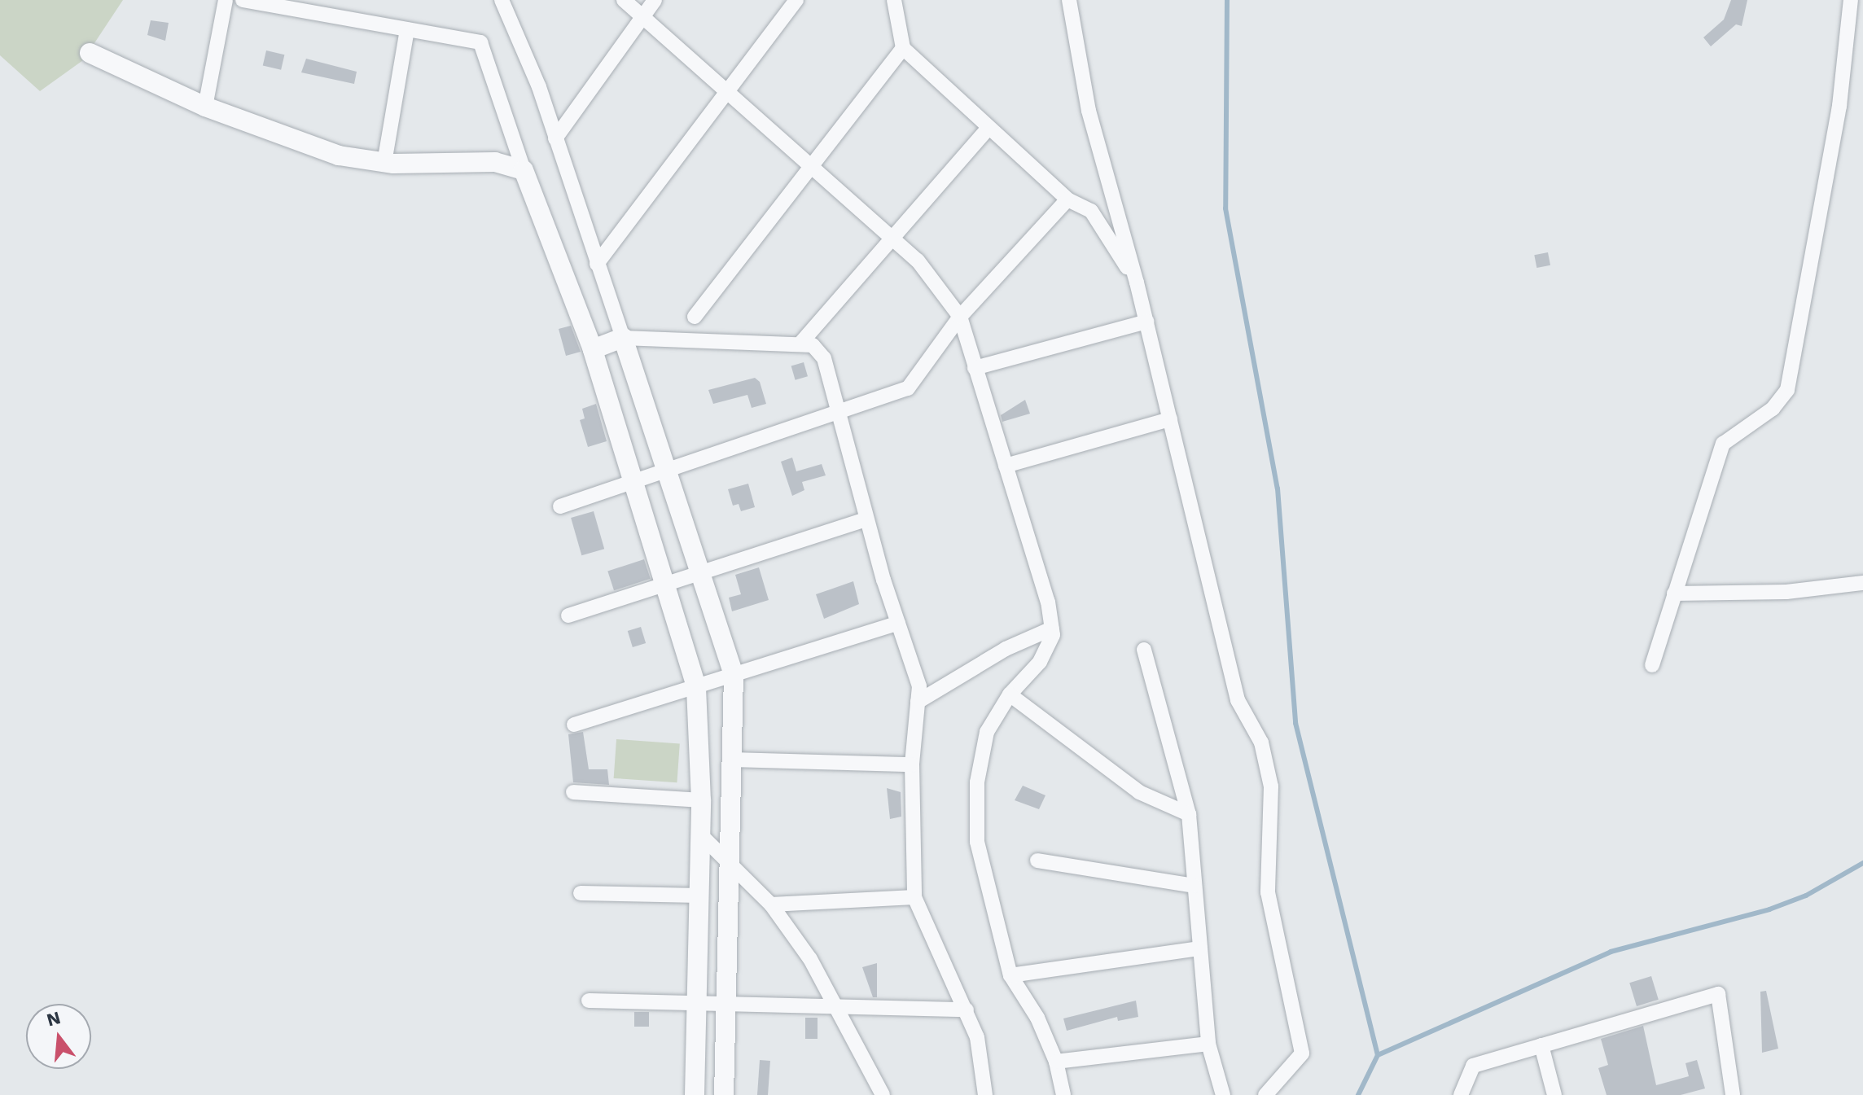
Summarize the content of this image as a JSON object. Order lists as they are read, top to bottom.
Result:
{
  "north": "top"
}
